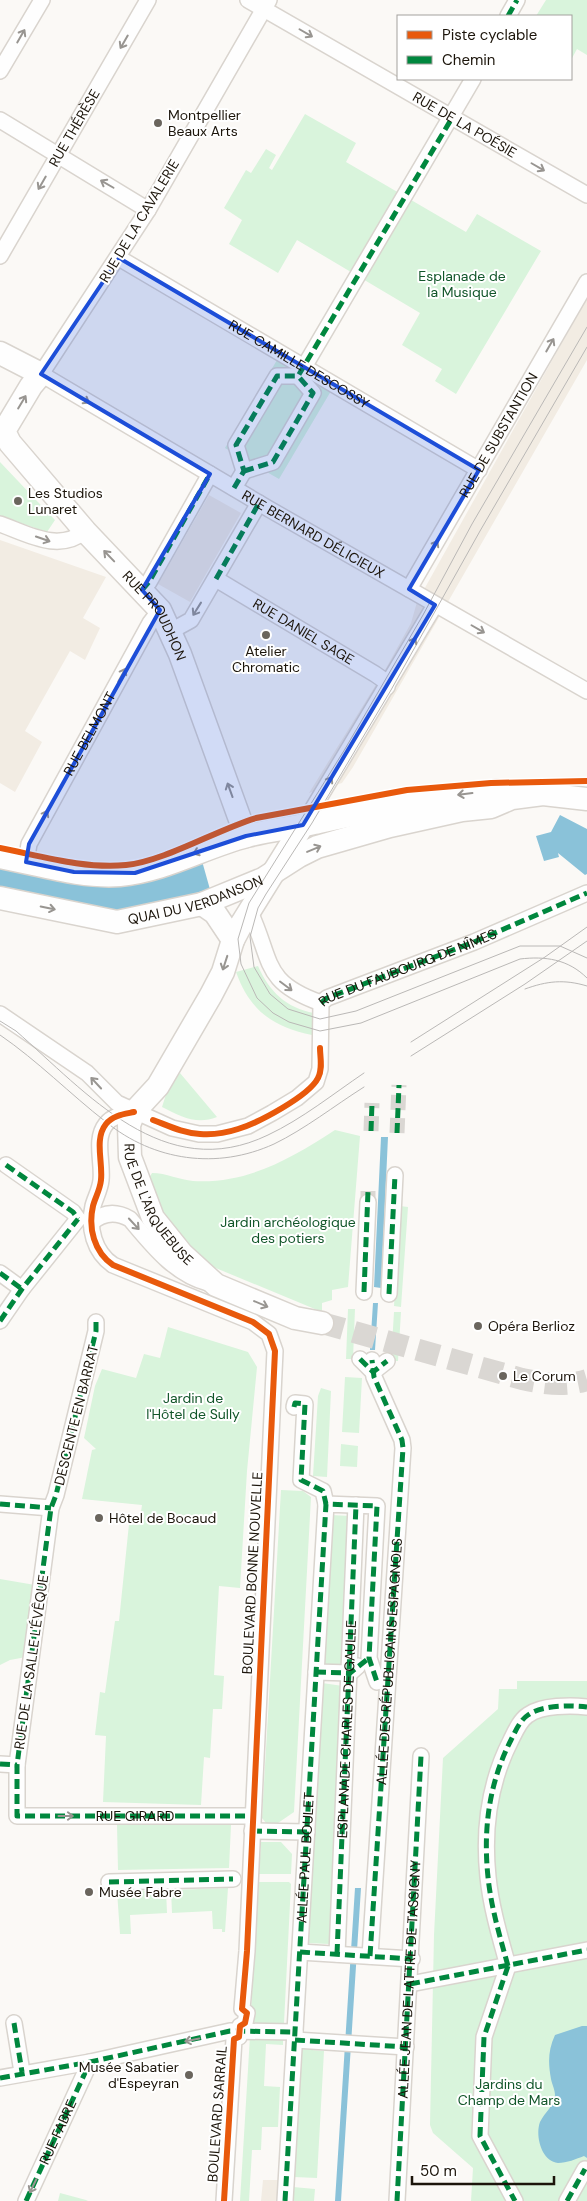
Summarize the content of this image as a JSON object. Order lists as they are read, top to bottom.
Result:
{
  "streets": {
    "street": [
      "RUE DE LA POÉSIE",
      "RUE THÉRÈSE",
      "RUE DE LA CAVALERIE",
      "RUE CAMILLE DESCOSSY",
      "RUE DE SUBSTANTION",
      "RUE BERNARD DÉLICIEUX",
      "RUE PROUDHON",
      "RUE DANIEL SAGE",
      "RUE BELMONT",
      "QUAI DU VERDANSON",
      "RUE DU FAUBOURG DE NÎMES",
      "RUE DE L'ARQUEBUSE",
      "DESCENTE EN BARRAT",
      "BOULEVARD BONNE NOUVELLE",
      "ALLÉE DES RÉPUBLICAINS ESPAGNOLS",
      "RUE DE LA SALLE L'ÉVÊQUE",
      "ESPLANADE CHARLES DE GAULLE",
      "RUE GIRARD",
      "ALLÉE PAUL BOULET",
      "ALLÉE JEAN DE LATTRE DE TASSIGNY",
      "BOULEVARD SARRAIL",
      "RUE FABRE"
    ]
  },
  "crossings": [
    ["RUE DE LA POÉSIE", "RUE DE LA CAVALERIE"],
    ["RUE DE LA CAVALERIE", "RUE CAMILLE DESCOSSY"],
    ["RUE DE LA CAVALERIE", "RUE BERNARD DÉLICIEUX"],
    ["RUE DE LA CAVALERIE", "RUE PROUDHON"],
    ["RUE CAMILLE DESCOSSY", "RUE DE SUBSTANTION"],
    ["RUE DE SUBSTANTION", "RUE BERNARD DÉLICIEUX"],
    ["RUE PROUDHON", "RUE BELMONT"],
    ["RUE PROUDHON", "QUAI DU VERDANSON"],
    ["RUE BELMONT", "QUAI DU VERDANSON"],
    ["RUE DU FAUBOURG DE NÎMES", "RUE DE L'ARQUEBUSE"],
    ["RUE DE L'ARQUEBUSE", "BOULEVARD BONNE NOUVELLE"],
    ["DESCENTE EN BARRAT", "RUE DE LA SALLE L'ÉVÊQUE"],
    ["BOULEVARD BONNE NOUVELLE", "RUE GIRARD"],
    ["BOULEVARD BONNE NOUVELLE", "BOULEVARD SARRAIL"],
    ["ALLÉE DES RÉPUBLICAINS ESPAGNOLS", "ESPLANADE CHARLES DE GAULLE"],
    ["ALLÉE DES RÉPUBLICAINS ESPAGNOLS", "ALLÉE PAUL BOULET"],
    ["RUE DE LA SALLE L'ÉVÊQUE", "RUE GIRARD"],
    ["RUE GIRARD", "ALLÉE PAUL BOULET"]
  ],
  "one_way": [
    "RUE DE LA POÉSIE",
    "RUE THÉRÈSE",
    "RUE DE SUBSTANTION",
    "RUE BERNARD DÉLICIEUX",
    "RUE PROUDHON",
    "RUE BELMONT",
    "RUE DE L'ARQUEBUSE",
    "RUE FABRE"
  ],
  "parks": [
    "Esplanade de la Musique",
    "Jardin archéologique des potiers",
    "Jardin de l'Hôtel de Sully",
    "Jardins du Champ de Mars"
  ],
  "places": [
    "Montpellier Beaux Arts",
    "Les Studios Lunaret",
    "Atelier Chromatic",
    "Opéra Berlioz",
    "Le Corum",
    "Hôtel de Bocaud",
    "Musée Fabre",
    "Musée Sabatier d'Espeyran"
  ],
  "legend": ["Piste cyclable", "Chemin"],
  "scale_bar": "50 m"
}
